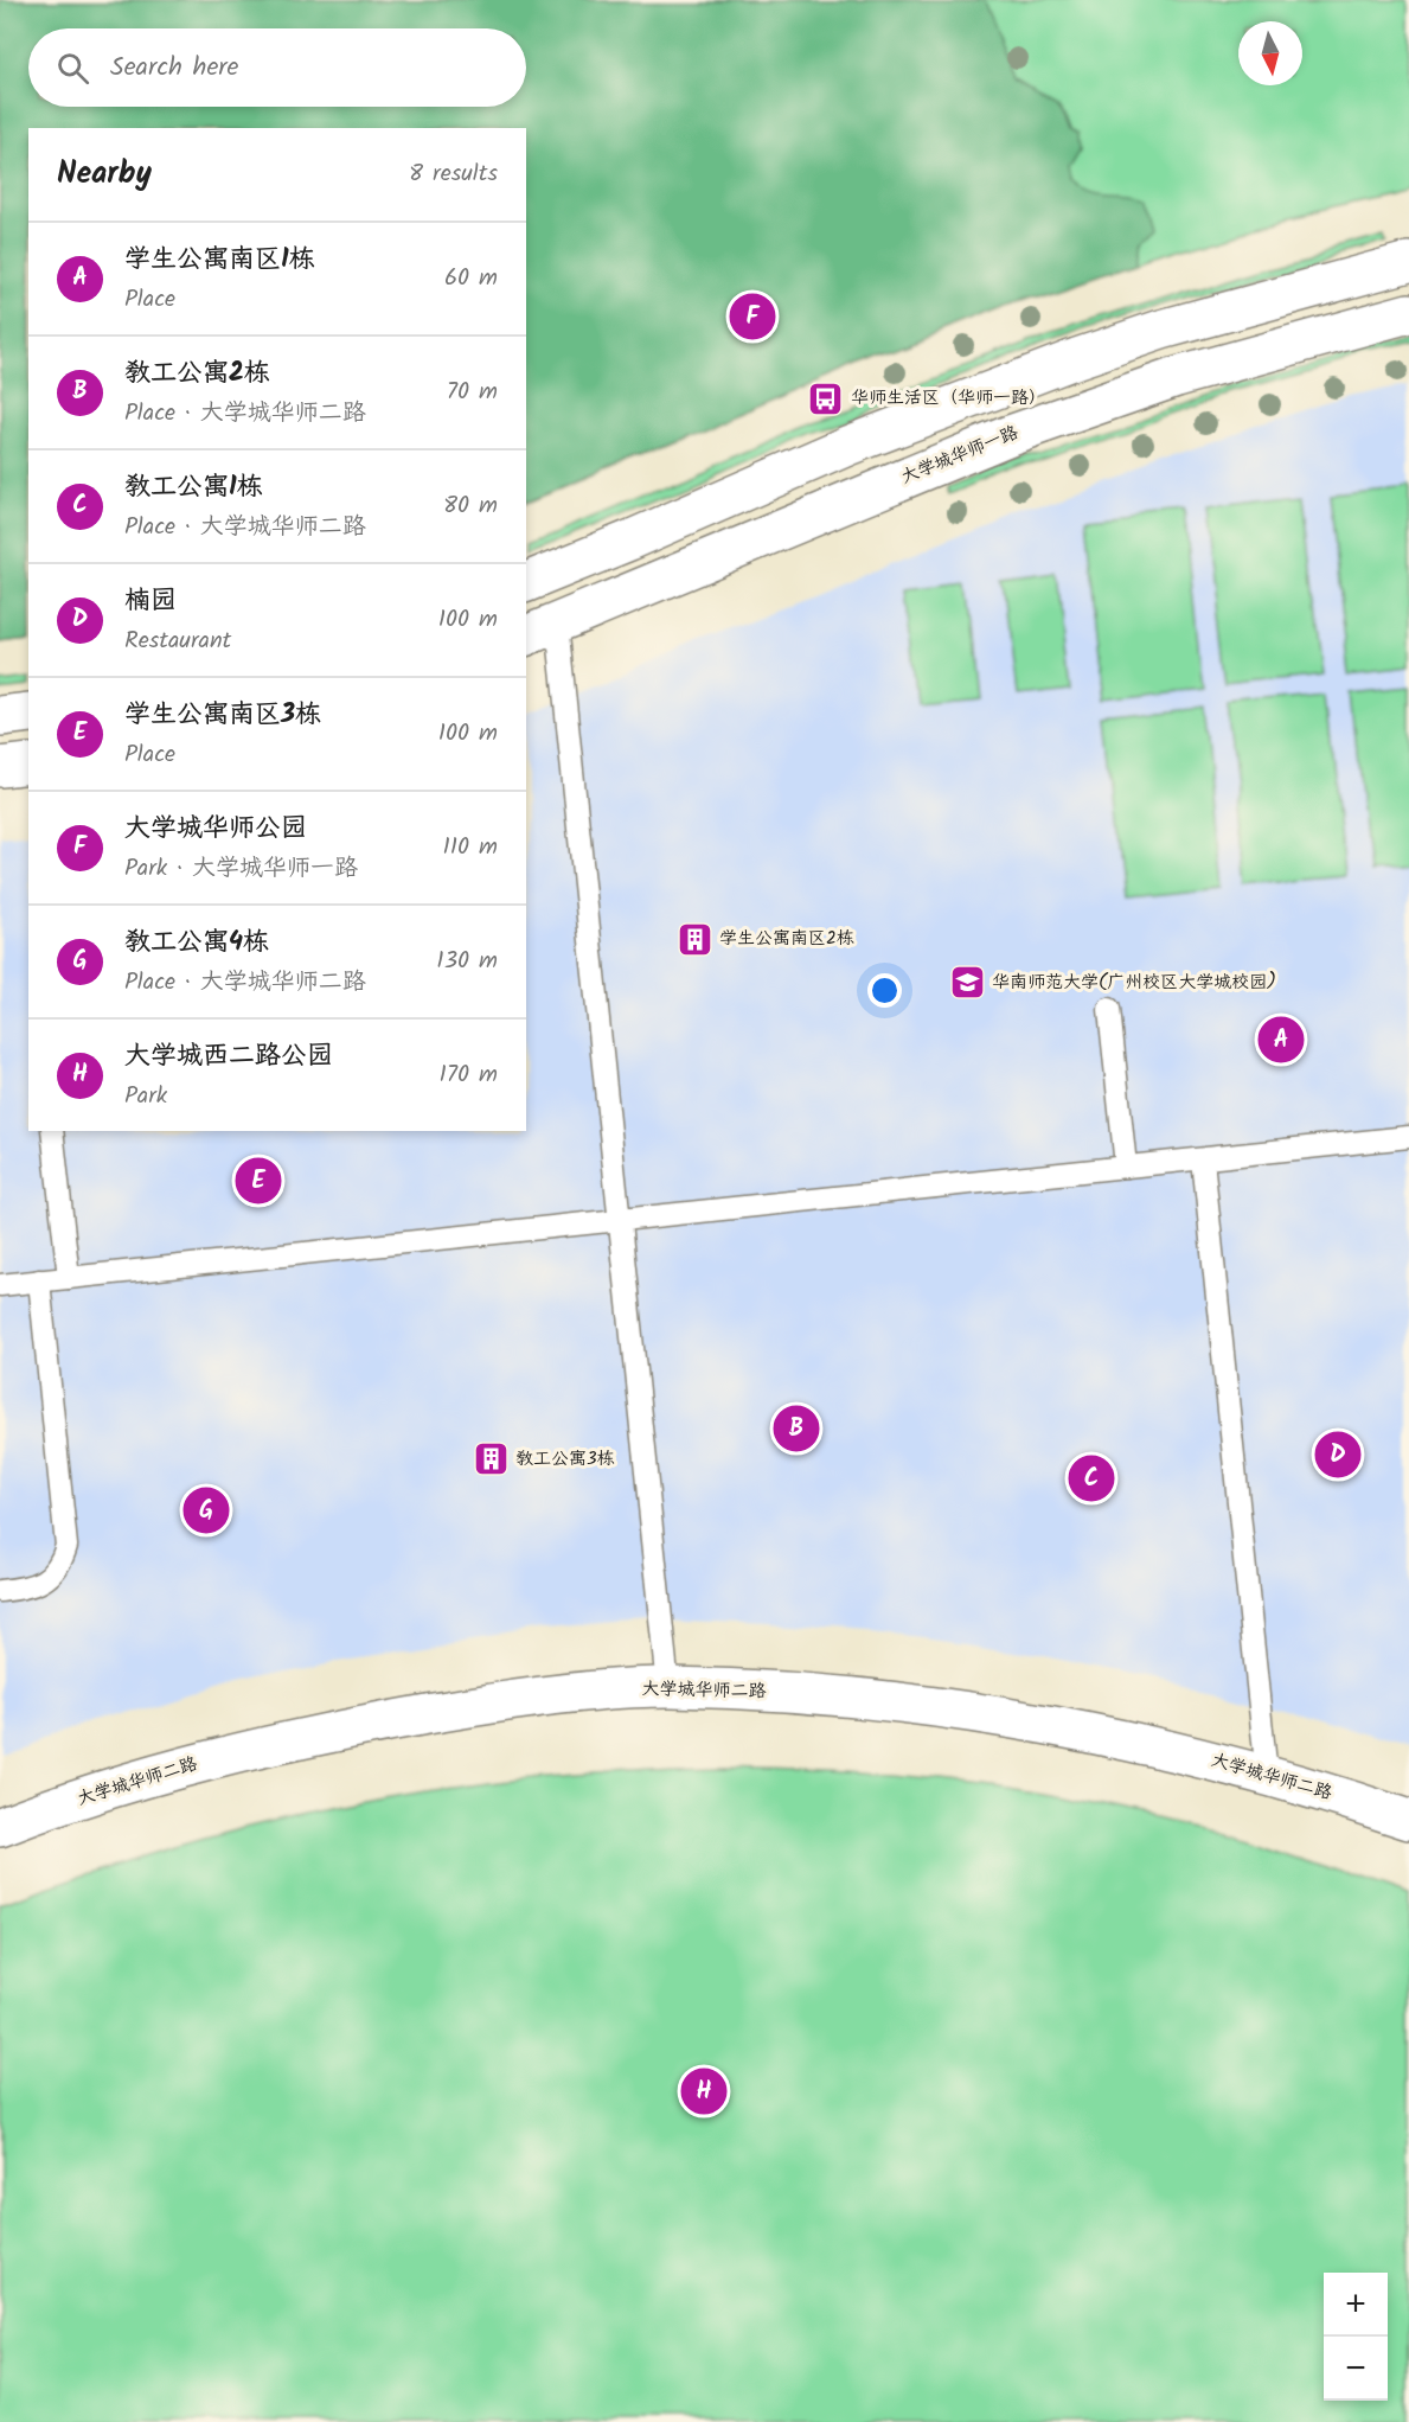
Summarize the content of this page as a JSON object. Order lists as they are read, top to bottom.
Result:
{
  "streets": {
    "street": ["大学城华师一路", "大学城华师二路"]
  },
  "places": {
    "bus stop": ["华师生活区（华师一路）"],
    "building": ["学生公寓南区2栋", "教工公寓3栋"],
    "school or university": ["华南师范大学(广州校区大学城校园)"]
  },
  "north": "bottom",
  "page": {
    "search": "Search here",
    "heading": ["Nearby", "8 results"],
    "list": [
      {
        "mark": "A",
        "name": "学生公寓南区1栋",
        "note": "Place",
        "value": "60 m"
      },
      {
        "mark": "B",
        "name": "教工公寓2栋",
        "note": "Place · 大学城华师二路",
        "value": "70 m"
      },
      {
        "mark": "C",
        "name": "教工公寓1栋",
        "note": "Place · 大学城华师二路",
        "value": "80 m"
      },
      {
        "mark": "D",
        "name": "楠园",
        "note": "Restaurant",
        "value": "100 m"
      },
      {
        "mark": "E",
        "name": "学生公寓南区3栋",
        "note": "Place",
        "value": "100 m"
      },
      {
        "mark": "F",
        "name": "大学城华师公园",
        "note": "Park · 大学城华师一路",
        "value": "110 m"
      },
      {
        "mark": "G",
        "name": "教工公寓4栋",
        "note": "Place · 大学城华师二路",
        "value": "130 m"
      },
      {
        "mark": "H",
        "name": "大学城西二路公园",
        "note": "Park",
        "value": "170 m"
      }
    ],
    "pins": [
      "F",
      "A",
      "E",
      "B",
      "D",
      "C",
      "G",
      "H"
    ],
    "map_buttons": ["+", "−"]
  }
}
